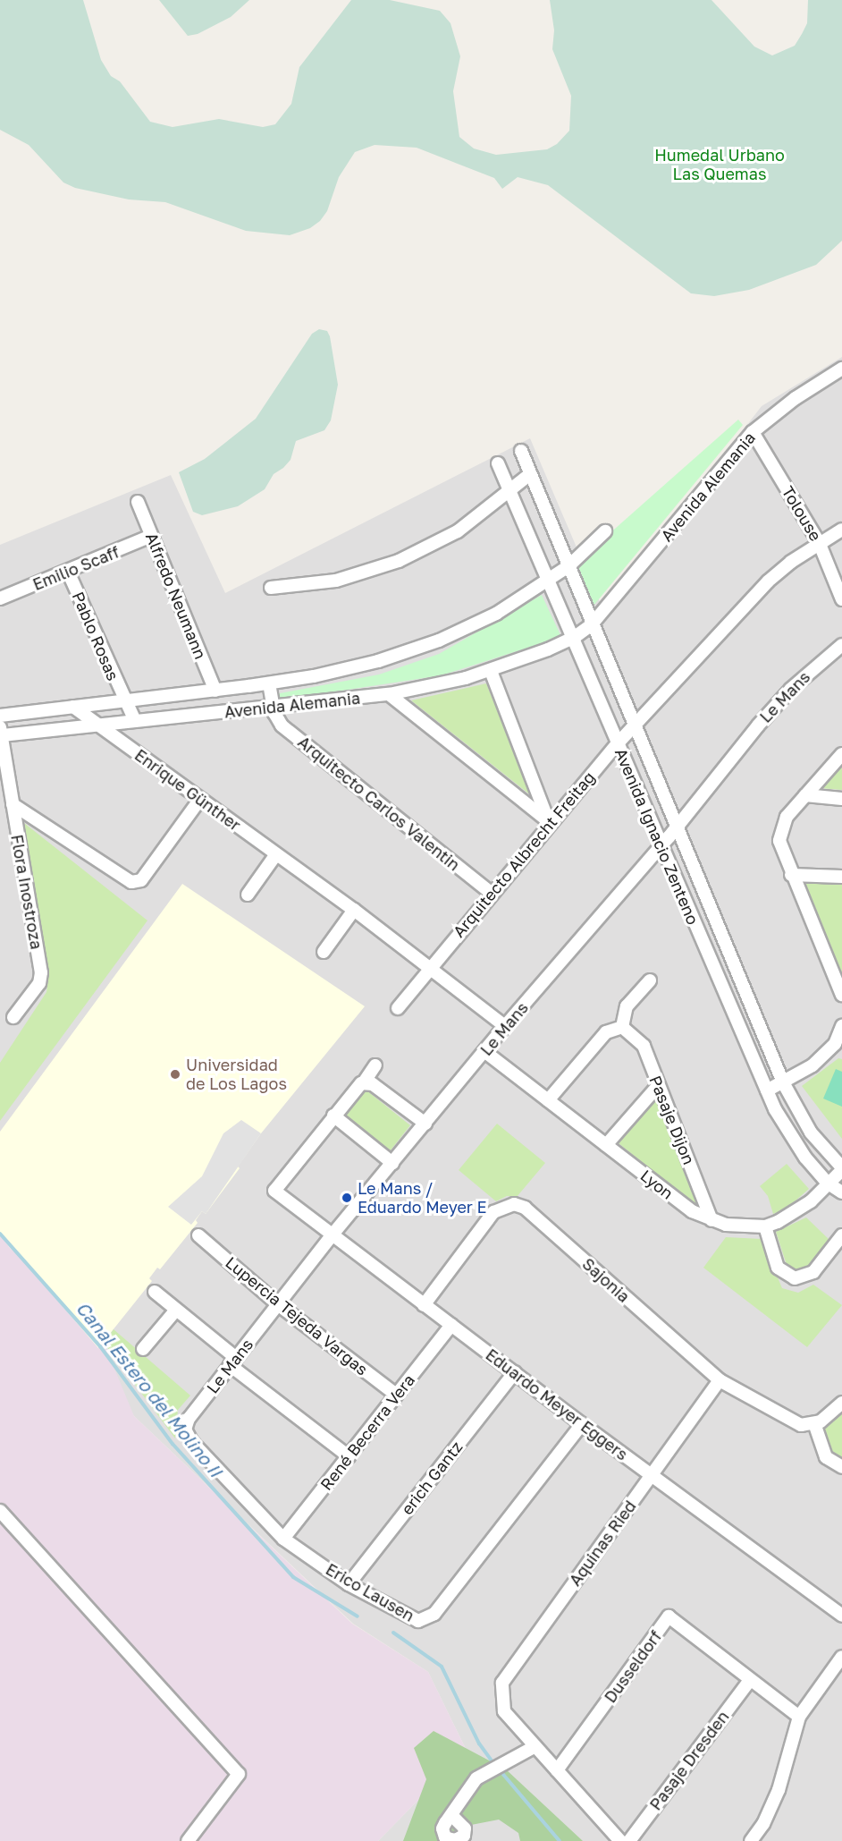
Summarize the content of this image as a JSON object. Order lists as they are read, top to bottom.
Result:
{
  "streets": {
    "street": [
      "Avenida Alemania",
      "Tolouse",
      "Emilio Scaff",
      "Alfredo Neumann",
      "Pablo Rosas",
      "Le Mans",
      "Enrique Günther",
      "Arquitecto Carlos Valentin",
      "Avenida Ignacio Zenteno",
      "Arquitecto Albrecht Freitag",
      "Flora Inostroza",
      "Pasaje Dijon",
      "Lyon",
      "Sajonia",
      "Lupercia Tejeda Vargas",
      "Eduardo Meyer Eggers",
      "René Becerra Vera",
      "erich Gantz",
      "Aquinas Ried",
      "Erico Lausen",
      "Dusseldorf",
      "Pasaje Dresden"
    ]
  },
  "crossings": [
    ["Avenida Alemania", "Tolouse"],
    ["Avenida Alemania", "Alfredo Neumann"],
    ["Avenida Alemania", "Pablo Rosas"],
    ["Avenida Alemania", "Enrique Günther"],
    ["Avenida Alemania", "Arquitecto Carlos Valentin"],
    ["Avenida Alemania", "Avenida Ignacio Zenteno"],
    ["Avenida Alemania", "Flora Inostroza"],
    ["Tolouse", "Arquitecto Albrecht Freitag"],
    ["Emilio Scaff", "Alfredo Neumann"],
    ["Emilio Scaff", "Pablo Rosas"],
    ["Le Mans", "Enrique Günther"],
    ["Le Mans", "Avenida Ignacio Zenteno"],
    ["Le Mans", "Lyon"],
    ["Le Mans", "Lupercia Tejeda Vargas"],
    ["Le Mans", "Eduardo Meyer Eggers"],
    ["Le Mans", "Erico Lausen"],
    ["Enrique Günther", "Arquitecto Albrecht Freitag"],
    ["Arquitecto Carlos Valentin", "Arquitecto Albrecht Freitag"],
    ["Avenida Ignacio Zenteno", "Arquitecto Albrecht Freitag"],
    ["Avenida Ignacio Zenteno", "Lyon"],
    ["Pasaje Dijon", "Lyon"],
    ["Sajonia", "Eduardo Meyer Eggers"],
    ["Sajonia", "Aquinas Ried"],
    ["Lupercia Tejeda Vargas", "René Becerra Vera"],
    ["Eduardo Meyer Eggers", "René Becerra Vera"],
    ["Eduardo Meyer Eggers", "erich Gantz"],
    ["Eduardo Meyer Eggers", "Aquinas Ried"],
    ["Eduardo Meyer Eggers", "Erico Lausen"],
    ["René Becerra Vera", "Erico Lausen"],
    ["erich Gantz", "Erico Lausen"],
    ["Dusseldorf", "Pasaje Dresden"]
  ],
  "water": ["Canal Estero del Molino II"],
  "parks": ["Humedal Urbano Las Quemas"],
  "places": ["Universidad de Los Lagos", "Le Mans / Eduardo Meyer E"]
}
